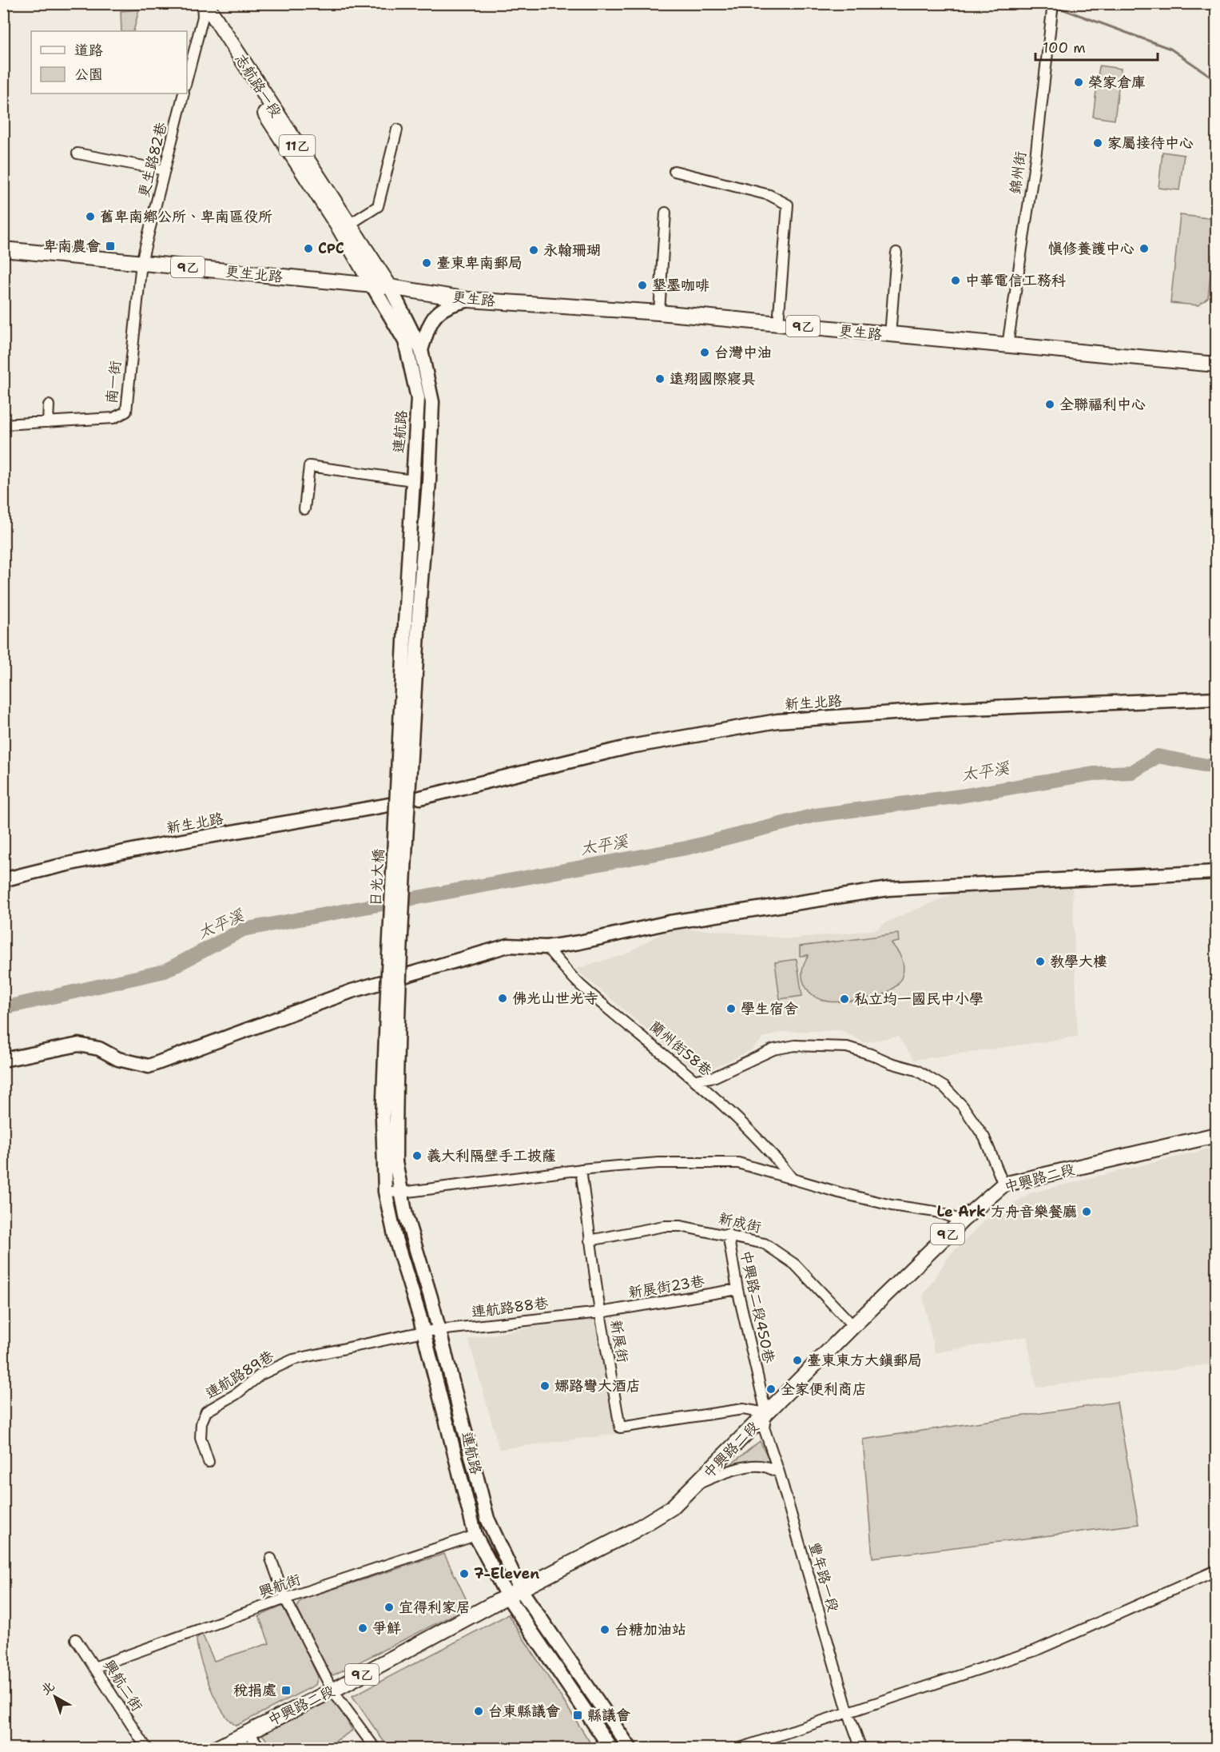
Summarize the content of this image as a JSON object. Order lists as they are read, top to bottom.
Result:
{
  "streets": {
    "main road": [
      "志航路一段",
      "11乙",
      "9乙",
      "更生北路",
      "更生路",
      "中興路二段"
    ],
    "street": [
      "更生路82巷",
      "錦州街",
      "南一街",
      "連航路",
      "新生北路",
      "日光大橋",
      "蘭州街58巷",
      "新成街",
      "新展街23巷",
      "中興路二段450巷",
      "連航路88巷",
      "新展街",
      "連航路89巷",
      "豐年路一段",
      "興航街",
      "興航二街"
    ]
  },
  "crossings": [
    ["志航路一段", "更生北路"],
    ["志航路一段", "更生路"],
    ["志航路一段", "連航路"],
    ["更生路82巷", "更生北路"],
    ["更生路82巷", "南一街"],
    ["錦州街", "更生路"],
    ["更生北路", "更生路"],
    ["更生北路", "南一街"],
    ["更生北路", "連航路"],
    ["更生路", "連航路"],
    ["連航路", "日光大橋"],
    ["連航路", "中興路二段"],
    ["連航路", "連航路88巷"],
    ["連航路", "連航路89巷"],
    ["連航路", "興航街"],
    ["中興路二段", "新成街"],
    ["中興路二段", "中興路二段450巷"],
    ["中興路二段", "新展街"],
    ["中興路二段", "豐年路一段"],
    ["新成街", "中興路二段450巷"],
    ["新成街", "新展街"],
    ["新展街23巷", "中興路二段450巷"],
    ["新展街23巷", "連航路88巷"],
    ["新展街23巷", "新展街"],
    ["中興路二段450巷", "新展街"],
    ["中興路二段450巷", "豐年路一段"],
    ["連航路88巷", "新展街"],
    ["連航路88巷", "連航路89巷"],
    ["新展街", "豐年路一段"],
    ["興航街", "興航二街"]
  ],
  "water": ["太平溪"],
  "places": {
    "other": [
      "榮家倉庫",
      "家屬接待中心",
      "舊卑南鄉公所、卑南區役所",
      "CPC",
      "慎修養護中心",
      "永翰珊瑚",
      "臺東卑南郵局",
      "中華電信工務科",
      "墾墨咖啡",
      "台灣中油",
      "遠翔國際寢具",
      "全聯福利中心",
      "教學大樓",
      "佛光山世光寺",
      "私立均一國民中小學",
      "學生宿舍",
      "義大利隔壁手工披薩",
      "Le Ark 方舟音樂餐廳",
      "臺東東方大鎮郵局",
      "娜路彎大酒店",
      "全家便利商店",
      "7-Eleven",
      "宜得利家居",
      "爭鮮",
      "台糖加油站",
      "台東縣議會"
    ],
    "transit": ["卑南農會", "稅捐處", "縣議會"]
  },
  "legend": ["道路", "公園"],
  "scale_bar": "100 m",
  "north": "top left"
}
